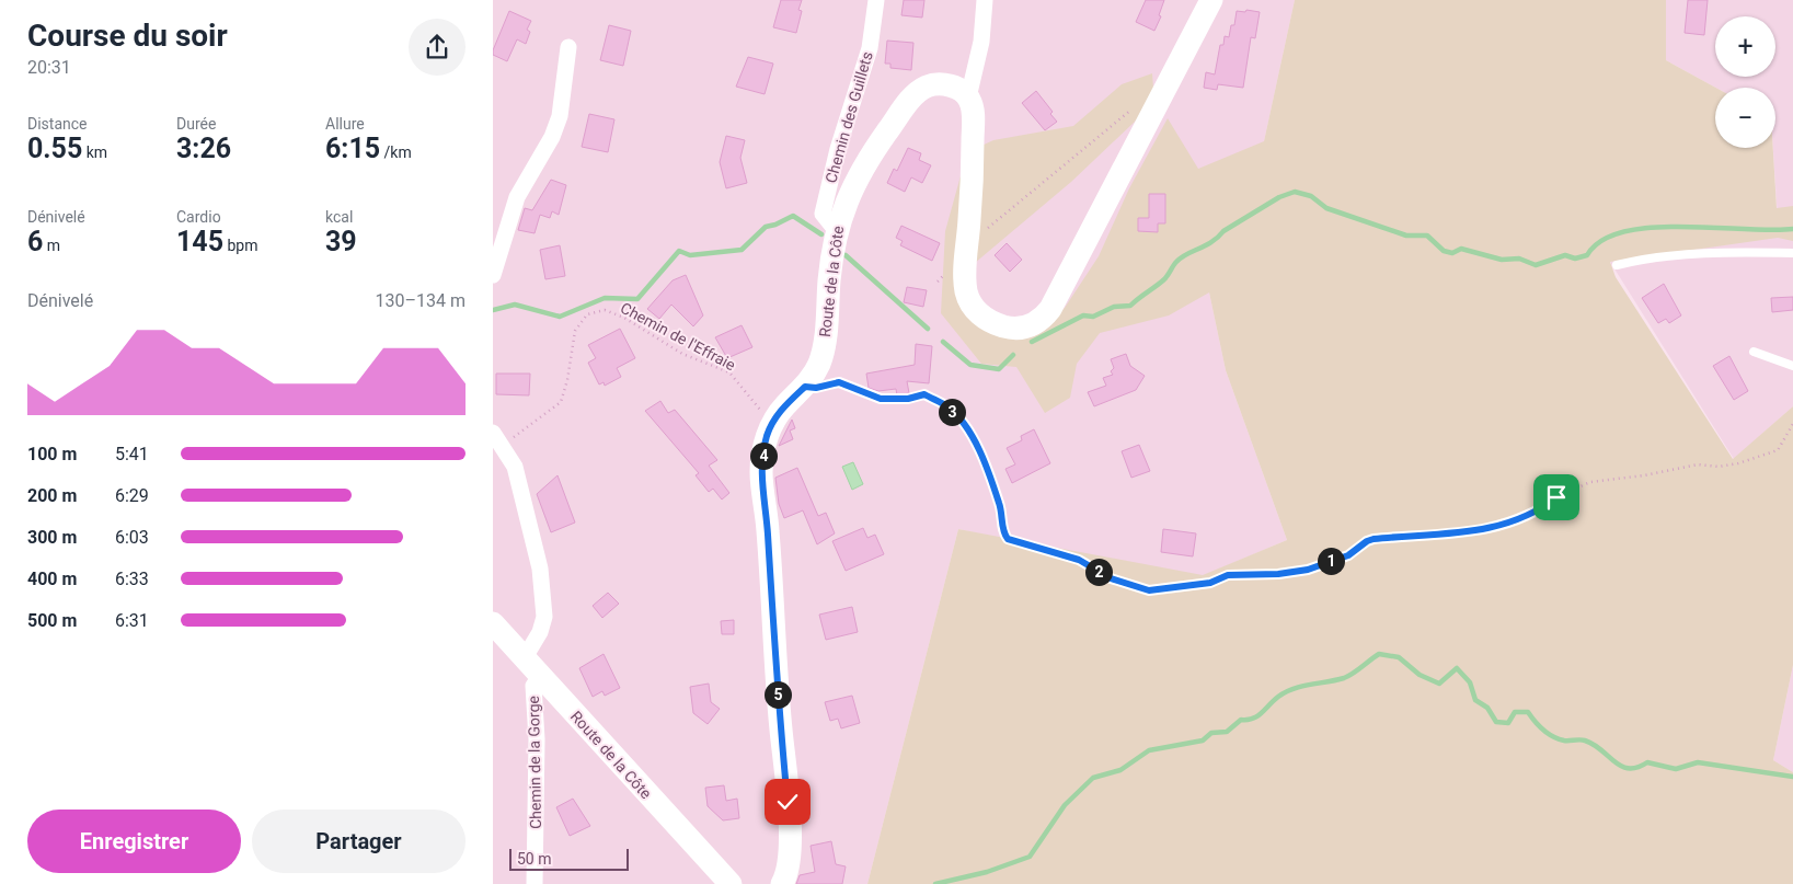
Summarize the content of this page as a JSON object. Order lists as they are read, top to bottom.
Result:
{
  "streets": {
    "street": ["Chemin des Guillets", "Route de la Côte", "Chemin de la Gorge"],
    "path": ["Chemin de l'Effraie"]
  },
  "crossings": [
    ["Chemin des Guillets", "Route de la Côte"],
    ["Route de la Côte", "Chemin de l'Effraie"],
    ["Route de la Côte", "Chemin de la Gorge"]
  ],
  "scale_bar": "50 m",
  "page": {
    "heading": ["Course du soir", "20:31"],
    "map_buttons": ["+", "−"],
    "stats": [
      ["Distance", "0.55 km"],
      ["Durée", "3:26"],
      ["Allure", "6:15 /km"],
      ["Dénivelé", "6 m"],
      ["Cardio", "145 bpm"],
      ["kcal", "39"]
    ],
    "chart": ["Dénivelé", "130–134 m"],
    "pins": [
      "3",
      "4",
      "1",
      "2",
      "5"
    ],
    "list": [
      {
        "name": "100 m",
        "note": "5:41"
      },
      {
        "name": "200 m",
        "note": "6:29"
      },
      {
        "name": "300 m",
        "note": "6:03"
      },
      {
        "name": "400 m",
        "note": "6:33"
      },
      {
        "name": "500 m",
        "note": "6:31"
      }
    ],
    "buttons": ["Enregistrer", "Partager"],
    "scale": "50 m"
  }
}
